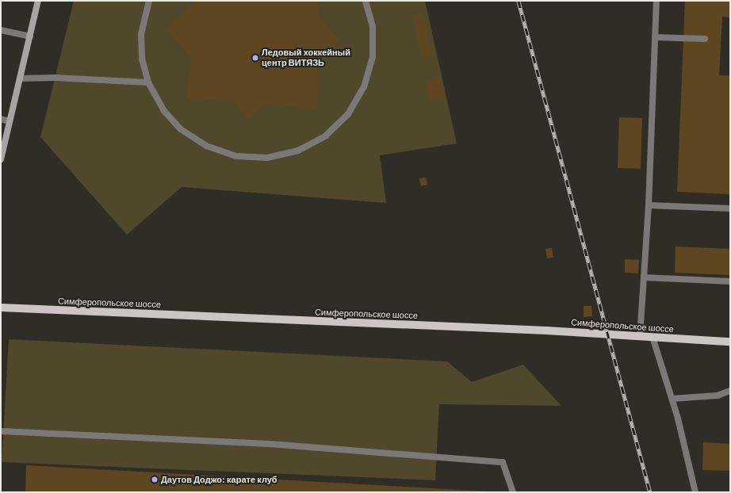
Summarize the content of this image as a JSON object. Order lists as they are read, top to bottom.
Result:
{
  "streets": {
    "main road": ["Симферопольское шоссе"]
  },
  "places": ["Ледовый хоккейный центр ВИТЯЗЬ", "Даутов Доджо: карате клуб"]
}
